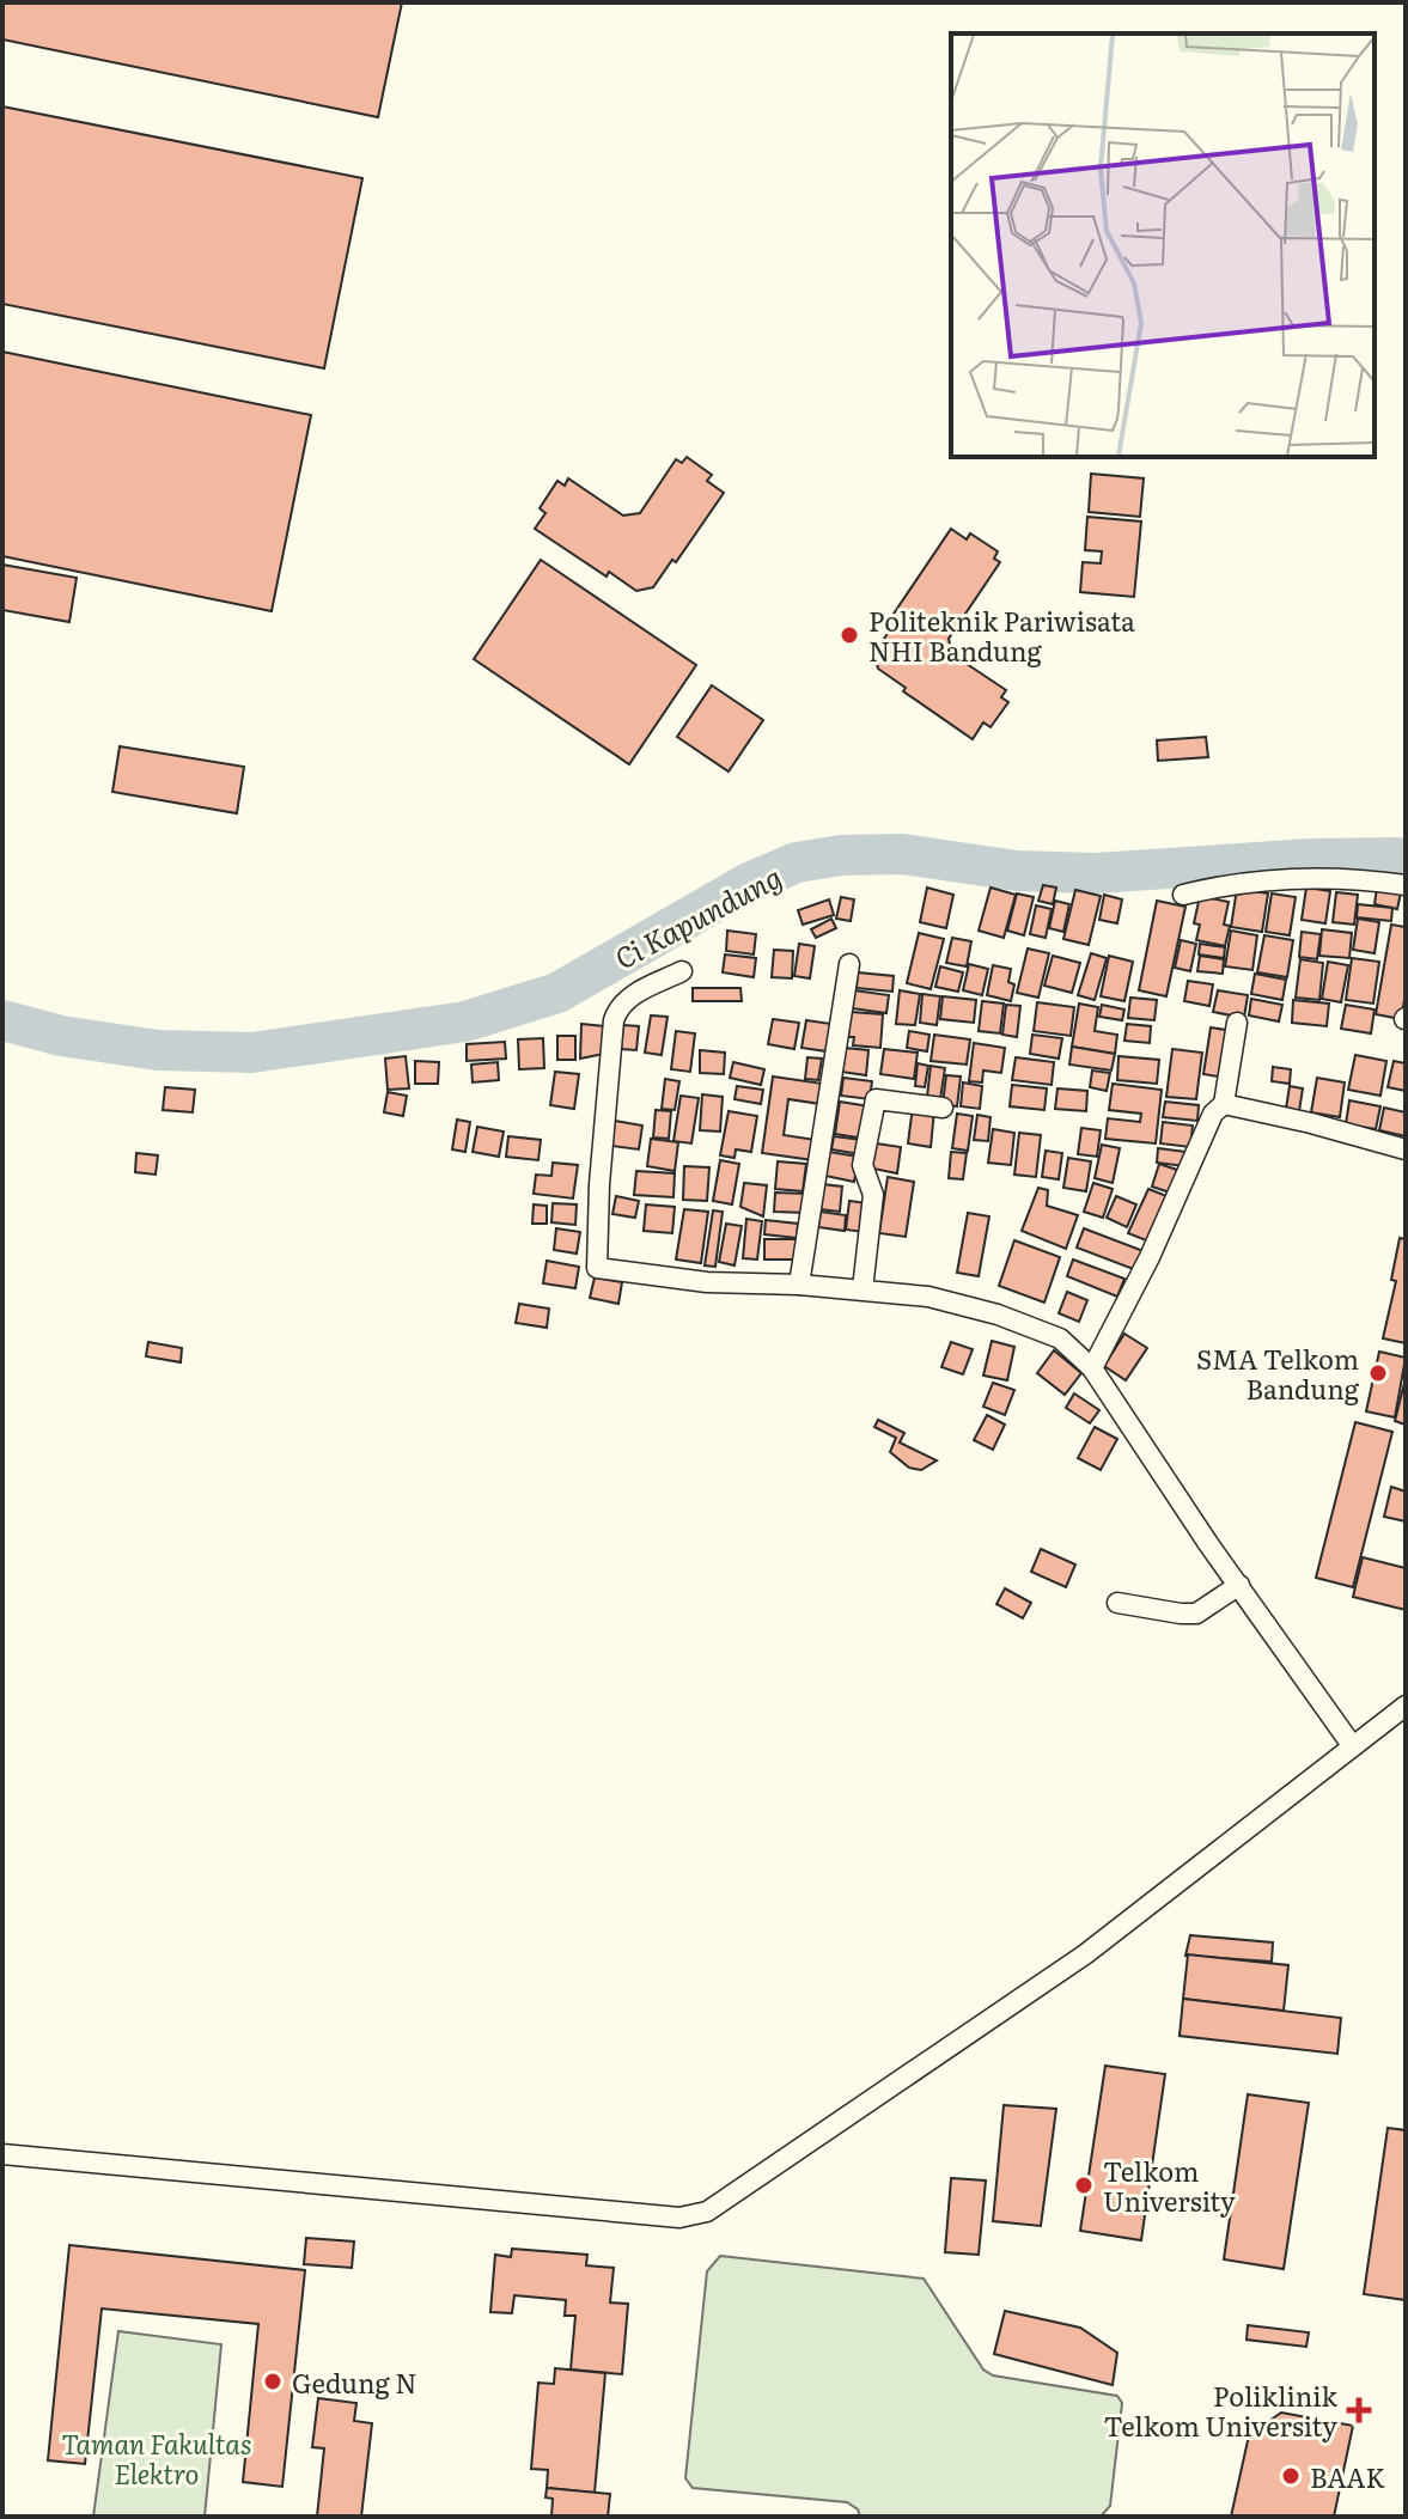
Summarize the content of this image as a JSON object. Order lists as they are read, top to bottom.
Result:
{
  "water": ["Ci Kapundung"],
  "parks": ["Taman Fakultas Elektro"],
  "places": {
    "other": [
      "Politeknik Pariwisata NHI Bandung",
      "SMA Telkom Bandung",
      "Telkom University",
      "Gedung N",
      "BAAK"
    ],
    "health": ["Poliklinik Telkom University"]
  }
}
